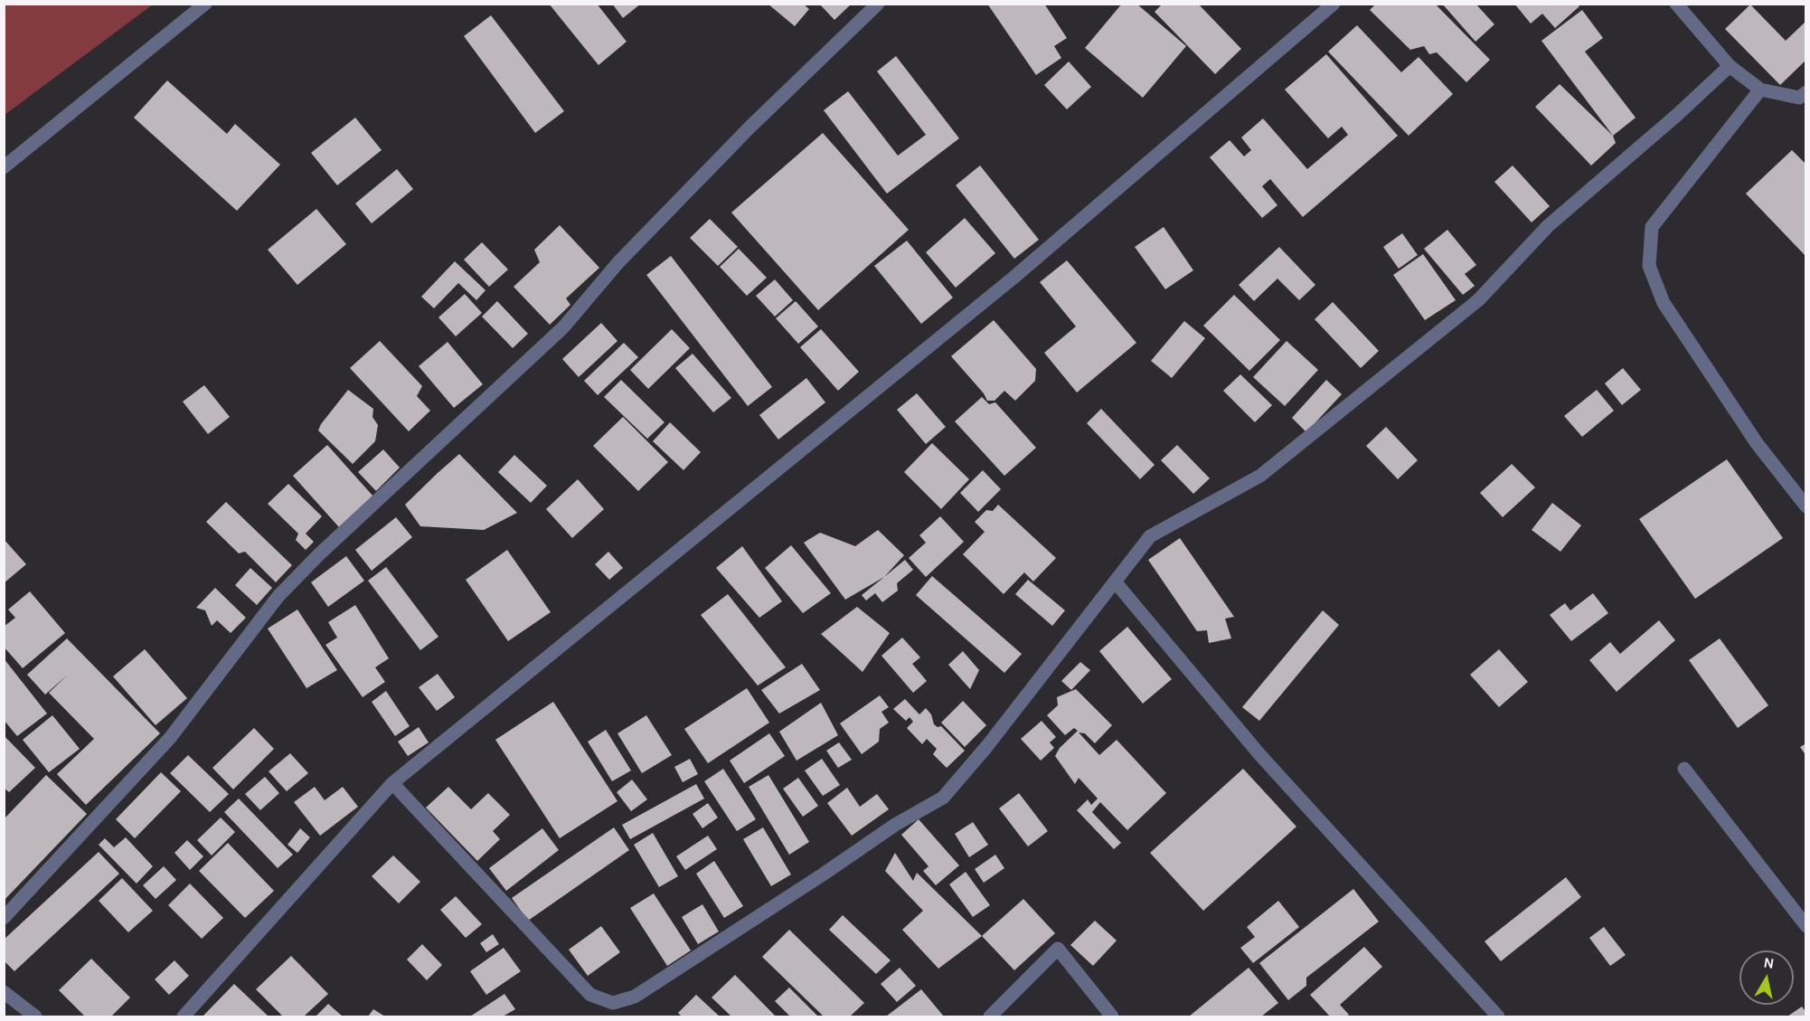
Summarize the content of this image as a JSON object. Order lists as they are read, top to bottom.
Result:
{
  "north": "top"
}
